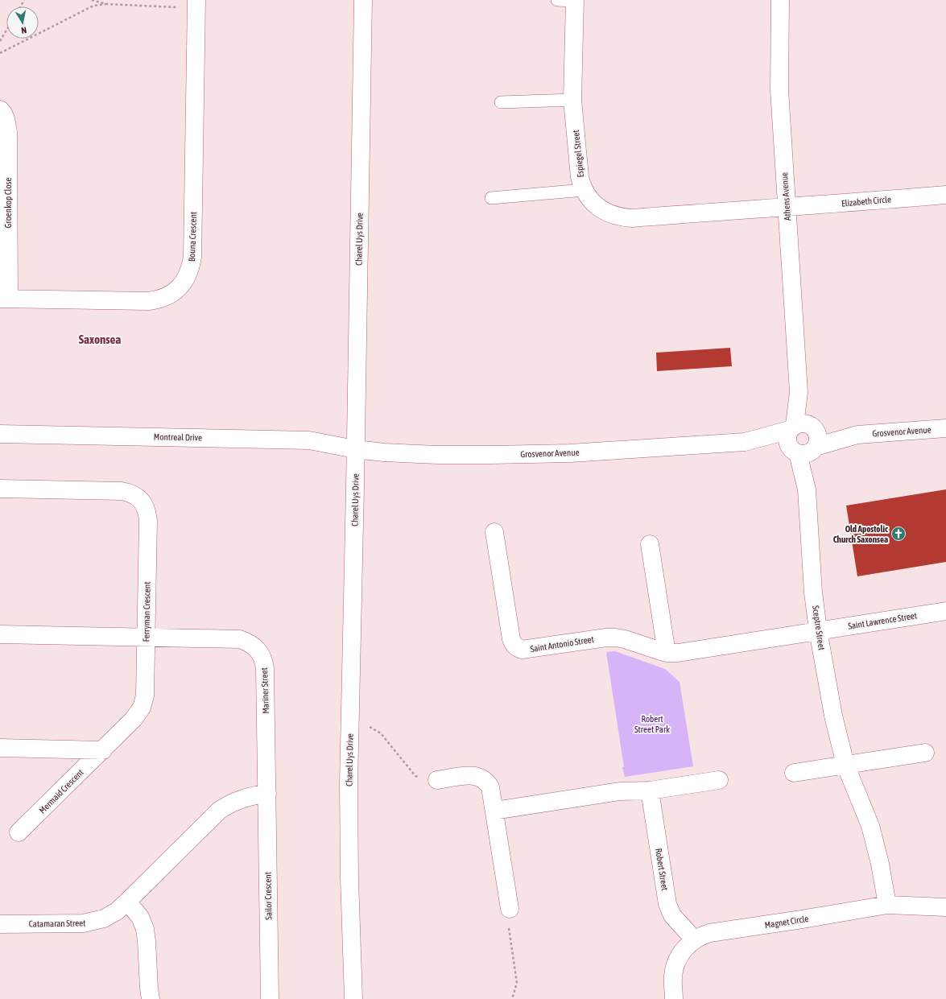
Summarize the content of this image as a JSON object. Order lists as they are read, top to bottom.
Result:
{
  "streets": {
    "street": [
      "Espiegel Street",
      "Athens Avenue",
      "Elizabeth Circle",
      "Groenkop Close",
      "Bouna Crescent",
      "Charel Uys Drive",
      "Grosvenor Avenue",
      "Montreal Drive",
      "Ferryman Crescent",
      "Saint Lawrence Street",
      "Sceptre Street",
      "Saint Antonio Street",
      "Mariner Street",
      "Mermaid Crescent",
      "Robert Street",
      "Sailor Crescent",
      "Magnet Circle",
      "Catamaran Street"
    ]
  },
  "crossings": [
    ["Espiegel Street", "Athens Avenue"],
    ["Espiegel Street", "Elizabeth Circle"],
    ["Athens Avenue", "Elizabeth Circle"],
    ["Athens Avenue", "Grosvenor Avenue"],
    ["Athens Avenue", "Sceptre Street"],
    ["Groenkop Close", "Bouna Crescent"],
    ["Charel Uys Drive", "Grosvenor Avenue"],
    ["Charel Uys Drive", "Montreal Drive"],
    ["Grosvenor Avenue", "Montreal Drive"],
    ["Grosvenor Avenue", "Sceptre Street"],
    ["Ferryman Crescent", "Mariner Street"],
    ["Ferryman Crescent", "Mermaid Crescent"],
    ["Saint Lawrence Street", "Sceptre Street"],
    ["Saint Lawrence Street", "Saint Antonio Street"],
    ["Sceptre Street", "Saint Antonio Street"],
    ["Sceptre Street", "Magnet Circle"],
    ["Mariner Street", "Sailor Crescent"],
    ["Robert Street", "Magnet Circle"]
  ],
  "districts": ["Saxonsea"],
  "parks": ["Robert Street Park"],
  "places": {
    "church": ["Old Apostolic Church Saxonsea"]
  },
  "north": "bottom"
}
